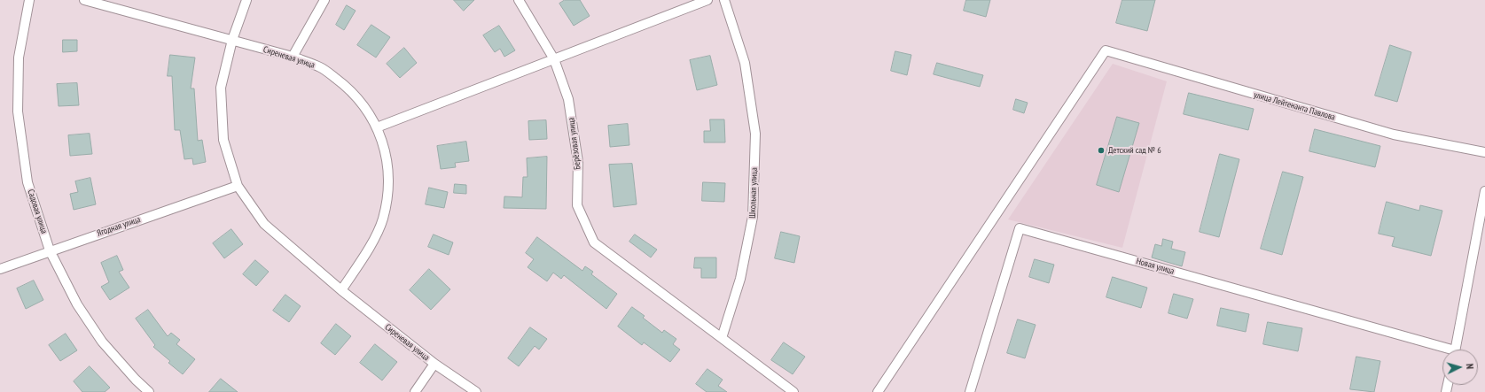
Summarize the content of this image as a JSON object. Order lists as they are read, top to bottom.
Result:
{
  "streets": {
    "street": [
      "Сиреневая улица",
      "улица Лейтенанта Павлова",
      "Берёзовая улица",
      "Школьная улица",
      "Садовая улица",
      "Ягодная улица",
      "Новая улица"
    ]
  },
  "crossings": [
    ["Сиреневая улица", "Ягодная улица"],
    ["Берёзовая улица", "Школьная улица"],
    ["Садовая улица", "Ягодная улица"]
  ],
  "places": ["Детский сад № 6"],
  "north": "right"
}
